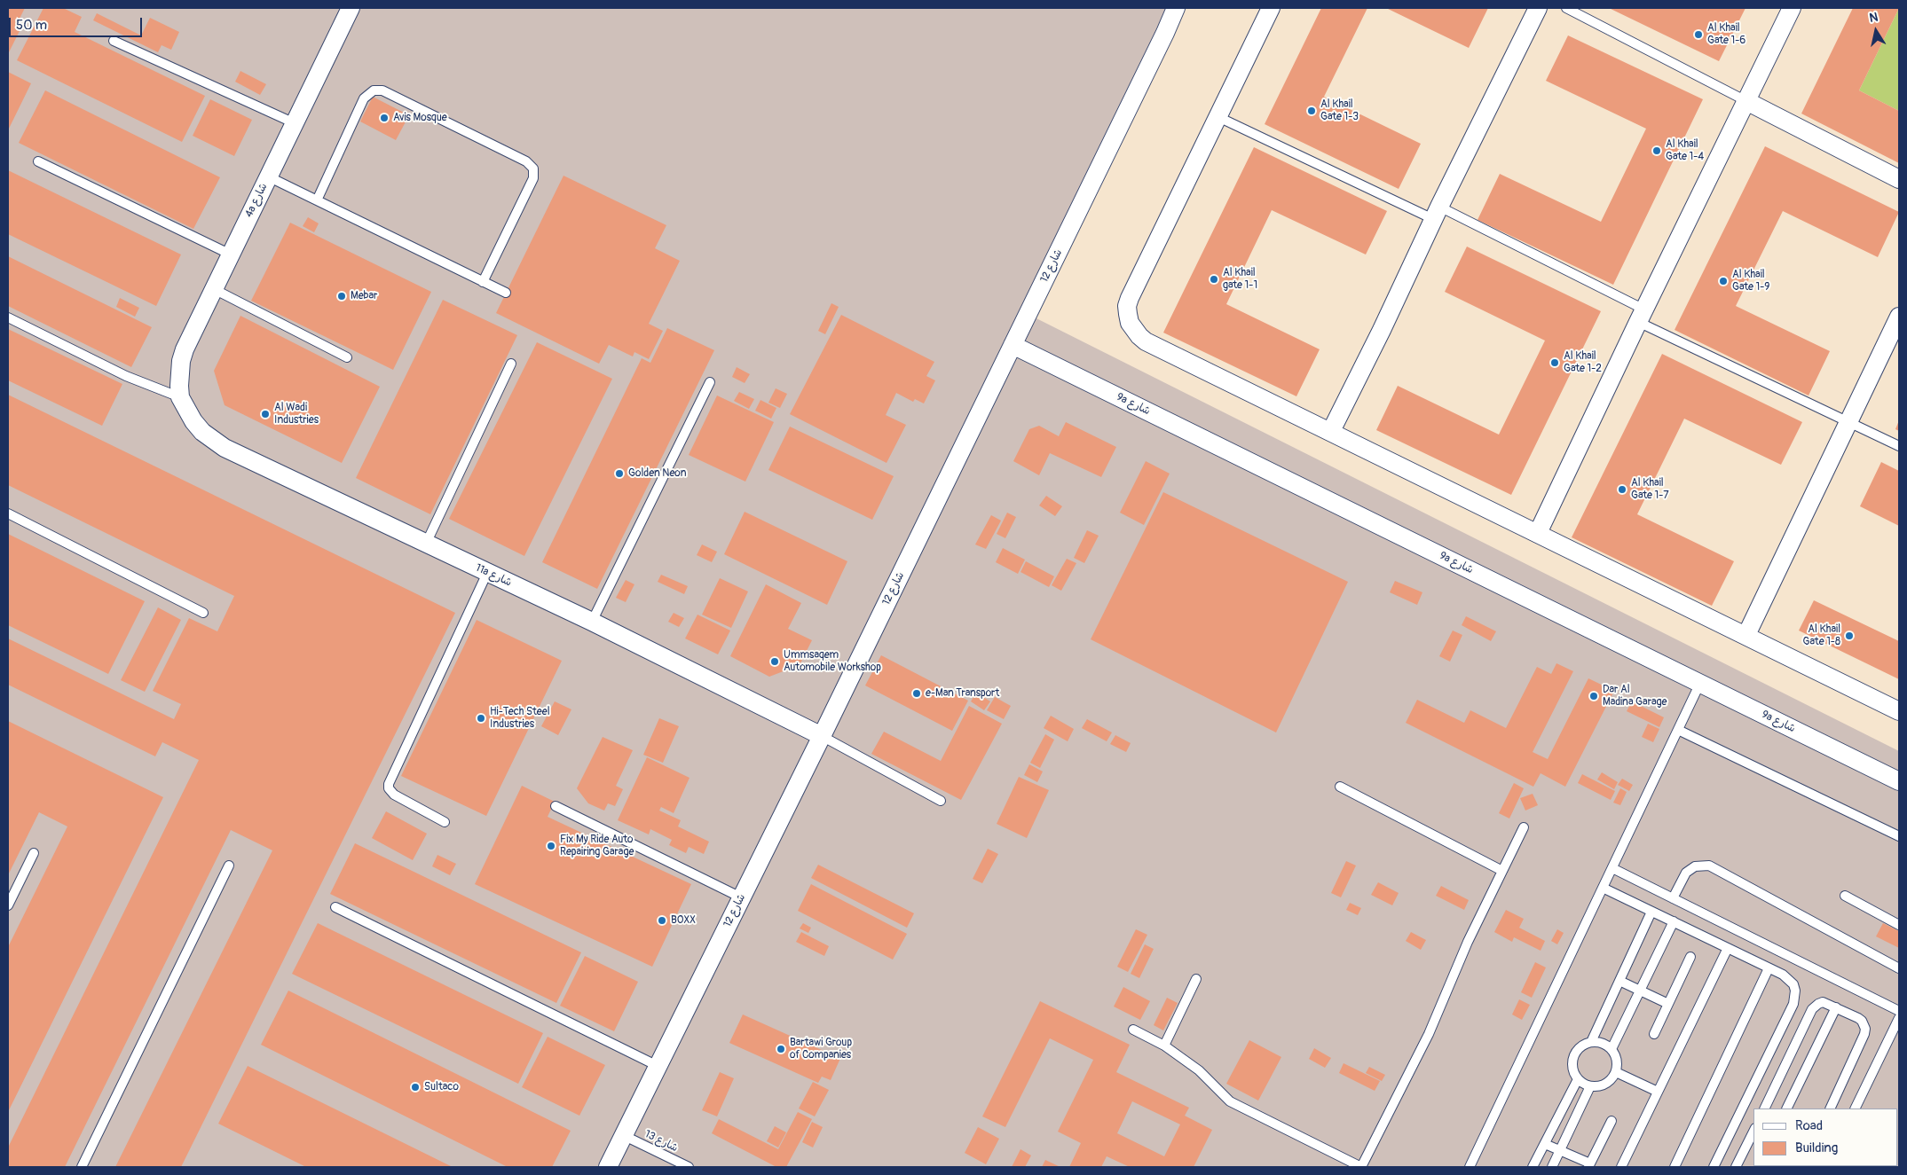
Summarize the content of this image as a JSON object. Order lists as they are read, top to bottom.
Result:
{
  "streets": {
    "street": [
      "4a شارع",
      "شارع 12",
      "9a شارع",
      "11a شارع"
    ],
    "lane": ["شارع 13"]
  },
  "crossings": [
    ["4a شارع", "11a شارع"],
    ["شارع 12", "9a شارع"],
    ["شارع 12", "11a شارع"],
    ["شارع 12", "شارع 13"]
  ],
  "places": [
    "Al Khail Gate 1-6",
    "Al Khail Gate 1-3",
    "Avis Mosque",
    "Al Khail Gate 1-4",
    "Al Khail gate 1-1",
    "Al Khail Gate 1-9",
    "Mebar",
    "Al Khail Gate 1-2",
    "Al Wadi Industries",
    "Golden Neon",
    "Al Khail Gate 1-7",
    "Al Khail Gate 1-8",
    "Ummsaqem Automobile Workshop",
    "e-Man Transport",
    "Dar Al Madina Garage",
    "Hi-Tech Steel Industries",
    "Fix My Ride Auto Repairing Garage",
    "BOXX",
    "Bartawi Group of Companies",
    "Sultaco"
  ],
  "legend": ["Road", "Building"],
  "scale_bar": "50 m",
  "north": "top"
}
